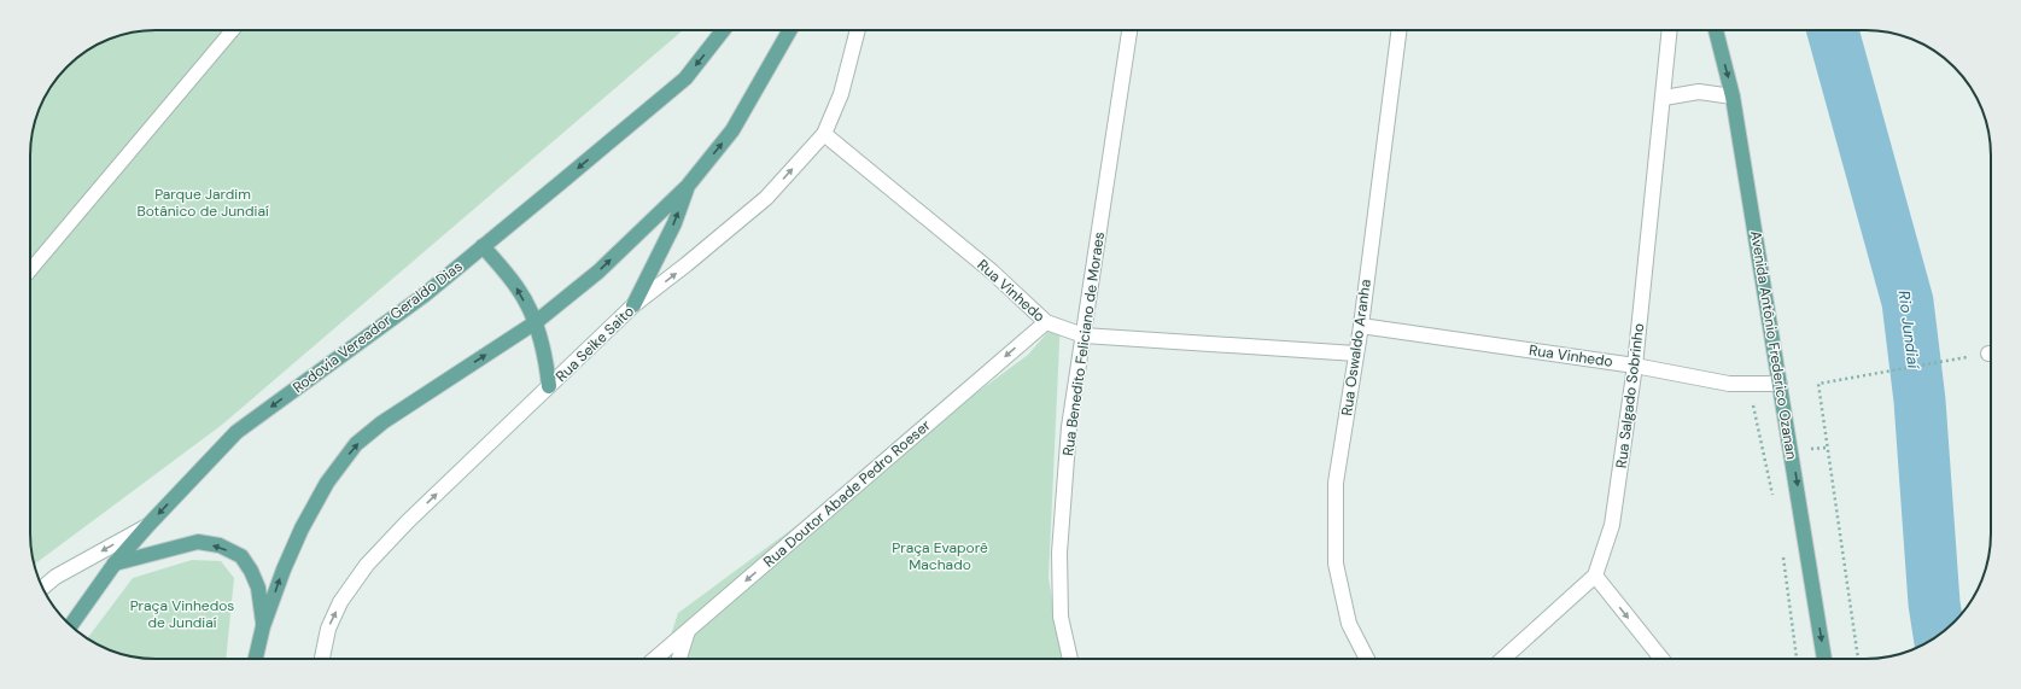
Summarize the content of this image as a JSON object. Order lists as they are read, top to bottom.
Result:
{
  "streets": {
    "main road": ["Rodovia Vereador Geraldo Dias", "Avenida Antônio Frederico Ozanan"],
    "street": [
      "Rua Vinhedo",
      "Rua Seike Saito",
      "Rua Benedito Feliciano de Moraes",
      "Rua Oswaldo Aranha",
      "Rua Salgado Sobrinho",
      "Rua Doutor Abade Pedro Roeser"
    ]
  },
  "crossings": [
    ["Rua Vinhedo", "Rua Seike Saito"],
    ["Rua Vinhedo", "Rua Benedito Feliciano de Moraes"],
    ["Rua Vinhedo", "Avenida Antônio Frederico Ozanan"],
    ["Rua Vinhedo", "Rua Oswaldo Aranha"],
    ["Rua Vinhedo", "Rua Salgado Sobrinho"],
    ["Rua Vinhedo", "Rua Doutor Abade Pedro Roeser"]
  ],
  "one_way": ["Rua Seike Saito", "Avenida Antônio Frederico Ozanan", "Rua Doutor Abade Pedro Roeser"],
  "water": ["Rio Jundiaí"],
  "parks": ["Parque Jardim Botânico de Jundiaí", "Praça Evaporê Machado", "Praça Vinhedos de Jundiaí"]
}
